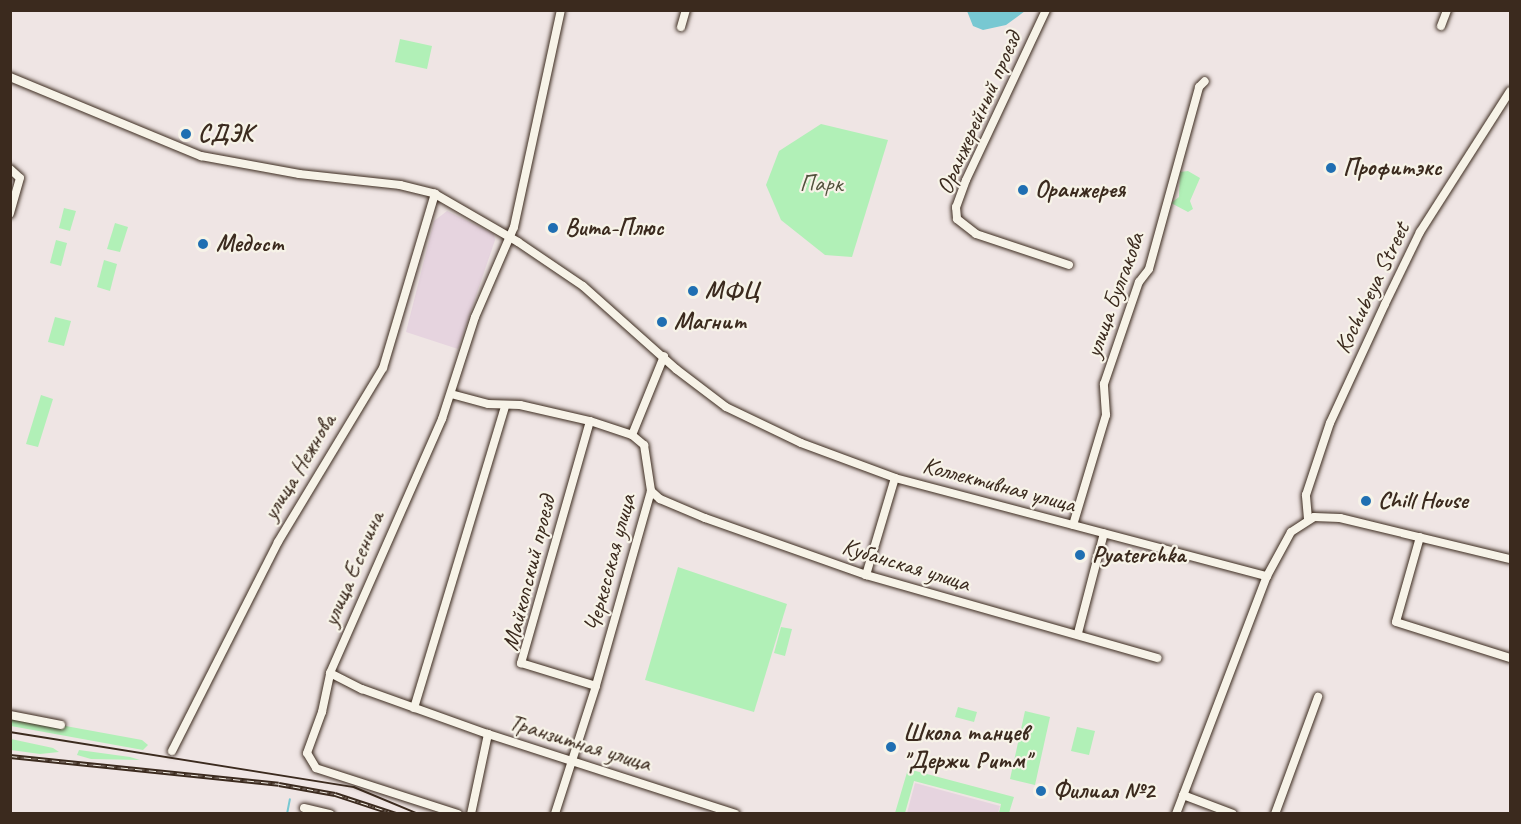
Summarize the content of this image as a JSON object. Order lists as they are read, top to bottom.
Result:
{
  "streets": {
    "street": [
      "Оранжерейный проезд",
      "Kochubeya Street",
      "улица Булгакова",
      "улица Нежнова",
      "Коллективная улица",
      "Черкесская улица",
      "Кубанская улица",
      "улица Есенина",
      "Майкопский проезд",
      "Транзитная улица"
    ]
  },
  "crossings": [
    ["улица Булгакова", "Коллективная улица"],
    ["улица Нежнова", "Коллективная улица"],
    ["Черкесская улица", "Кубанская улица"],
    ["Черкесская улица", "Майкопский проезд"],
    ["Черкесская улица", "Транзитная улица"],
    ["улица Есенина", "Транзитная улица"]
  ],
  "parks": ["Парк"],
  "places": [
    "СДЭК",
    "Профитэкс",
    "Оранжерея",
    "Вита-Плюс",
    "Медост",
    "МФЦ",
    "Магнит",
    "Chill House",
    "Pyaterchka",
    "Школа танцев \"Держи Ритм\"",
    "Филиал №2"
  ]
}
